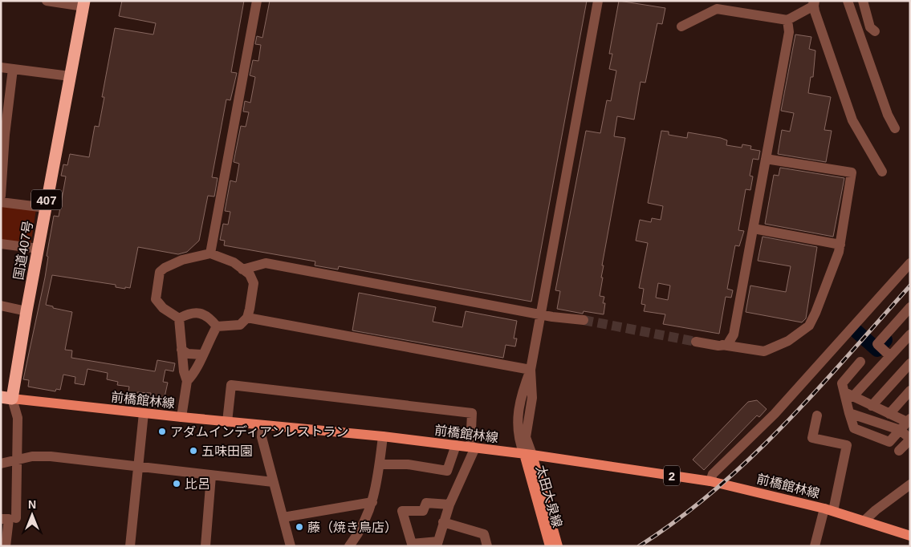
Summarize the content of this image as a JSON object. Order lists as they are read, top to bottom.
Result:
{
  "streets": {
    "highway": ["407", "国道407号"],
    "main road": ["前橋館林線", "2", "太田大泉線"]
  },
  "crossings": [
    ["国道407号", "前橋館林線"],
    ["前橋館林線", "太田大泉線"]
  ],
  "places": [
    "アダムインディアンレストラン",
    "五味田園",
    "比呂",
    "藤（焼き鳥店）"
  ],
  "north": "top"
}
